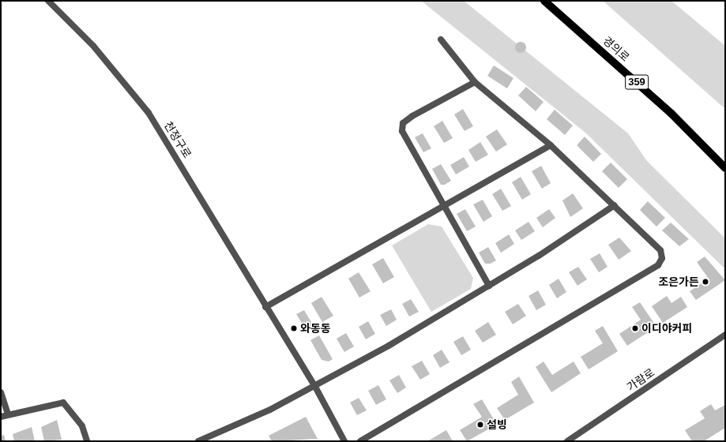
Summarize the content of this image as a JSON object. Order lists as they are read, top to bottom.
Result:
{
  "streets": {
    "main road": ["경의로", "359"],
    "street": ["천정구로", "가람로"]
  },
  "places": [
    "조은가든",
    "와동동",
    "이디야커피",
    "설빙"
  ]
}
